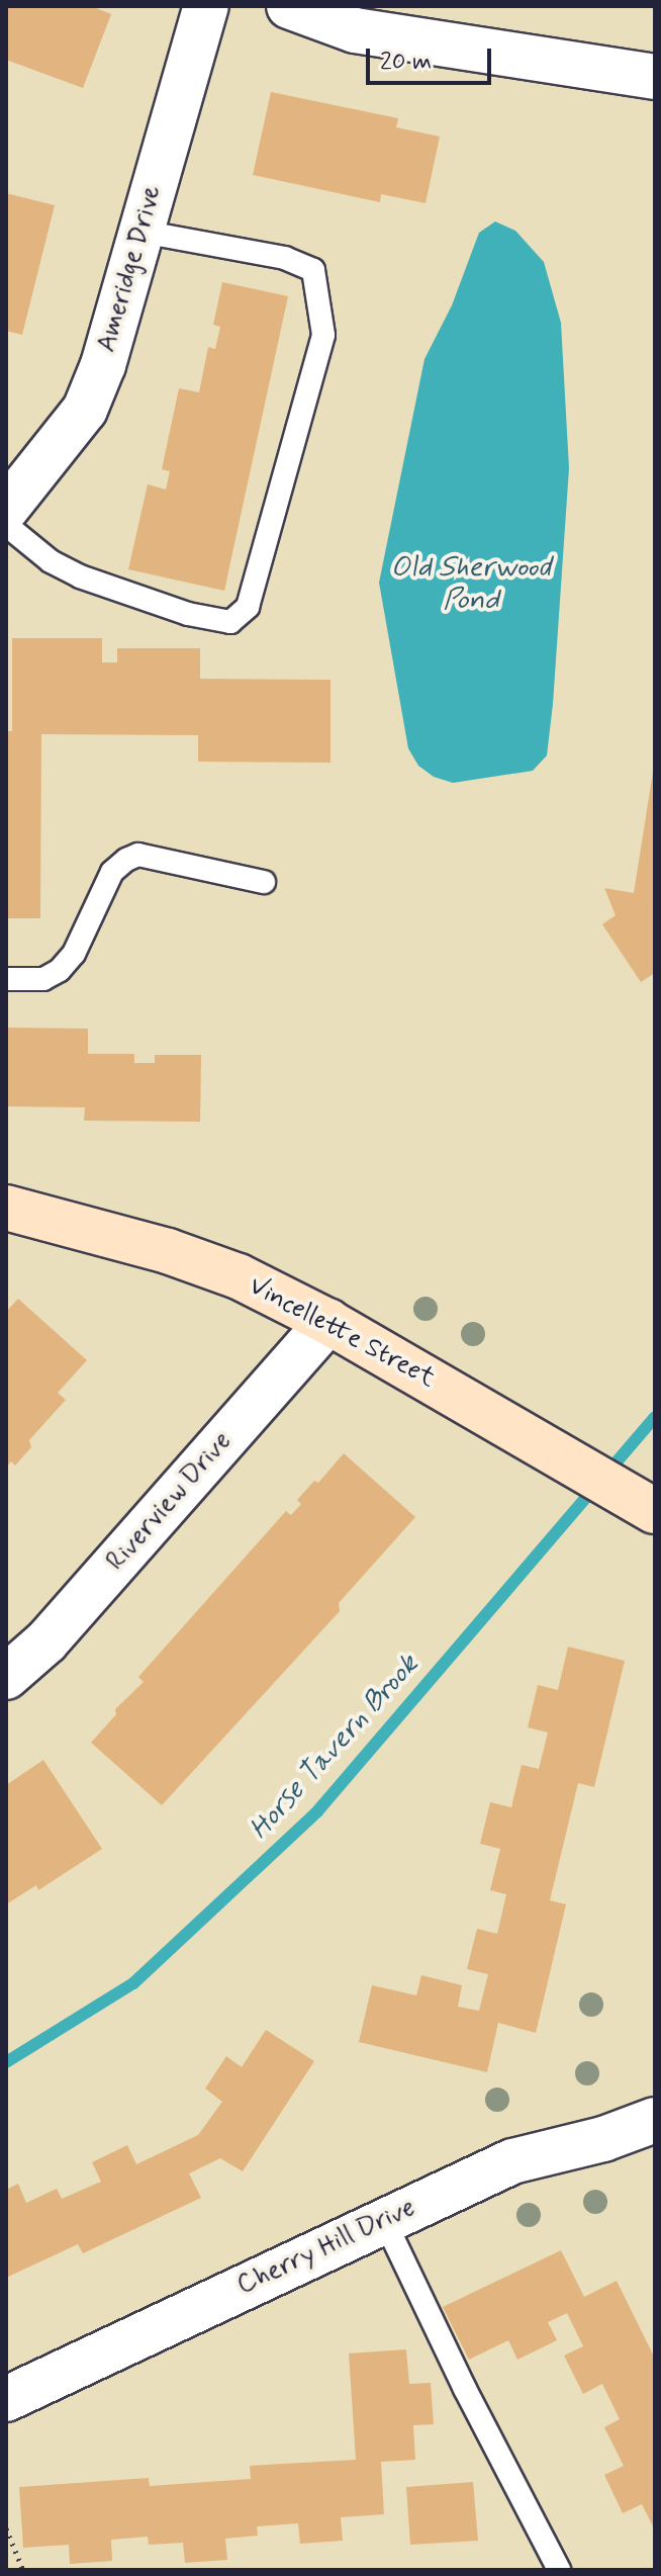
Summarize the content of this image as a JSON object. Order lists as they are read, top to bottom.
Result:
{
  "streets": {
    "street": [
      "Ameridge Drive",
      "Vincellette Street",
      "Riverview Drive",
      "Cherry Hill Drive"
    ]
  },
  "crossings": [
    ["Vincellette Street", "Riverview Drive"]
  ],
  "water": ["Old Sherwood Pond", "Horse Tavern Brook"],
  "scale_bar": "20 m"
}
